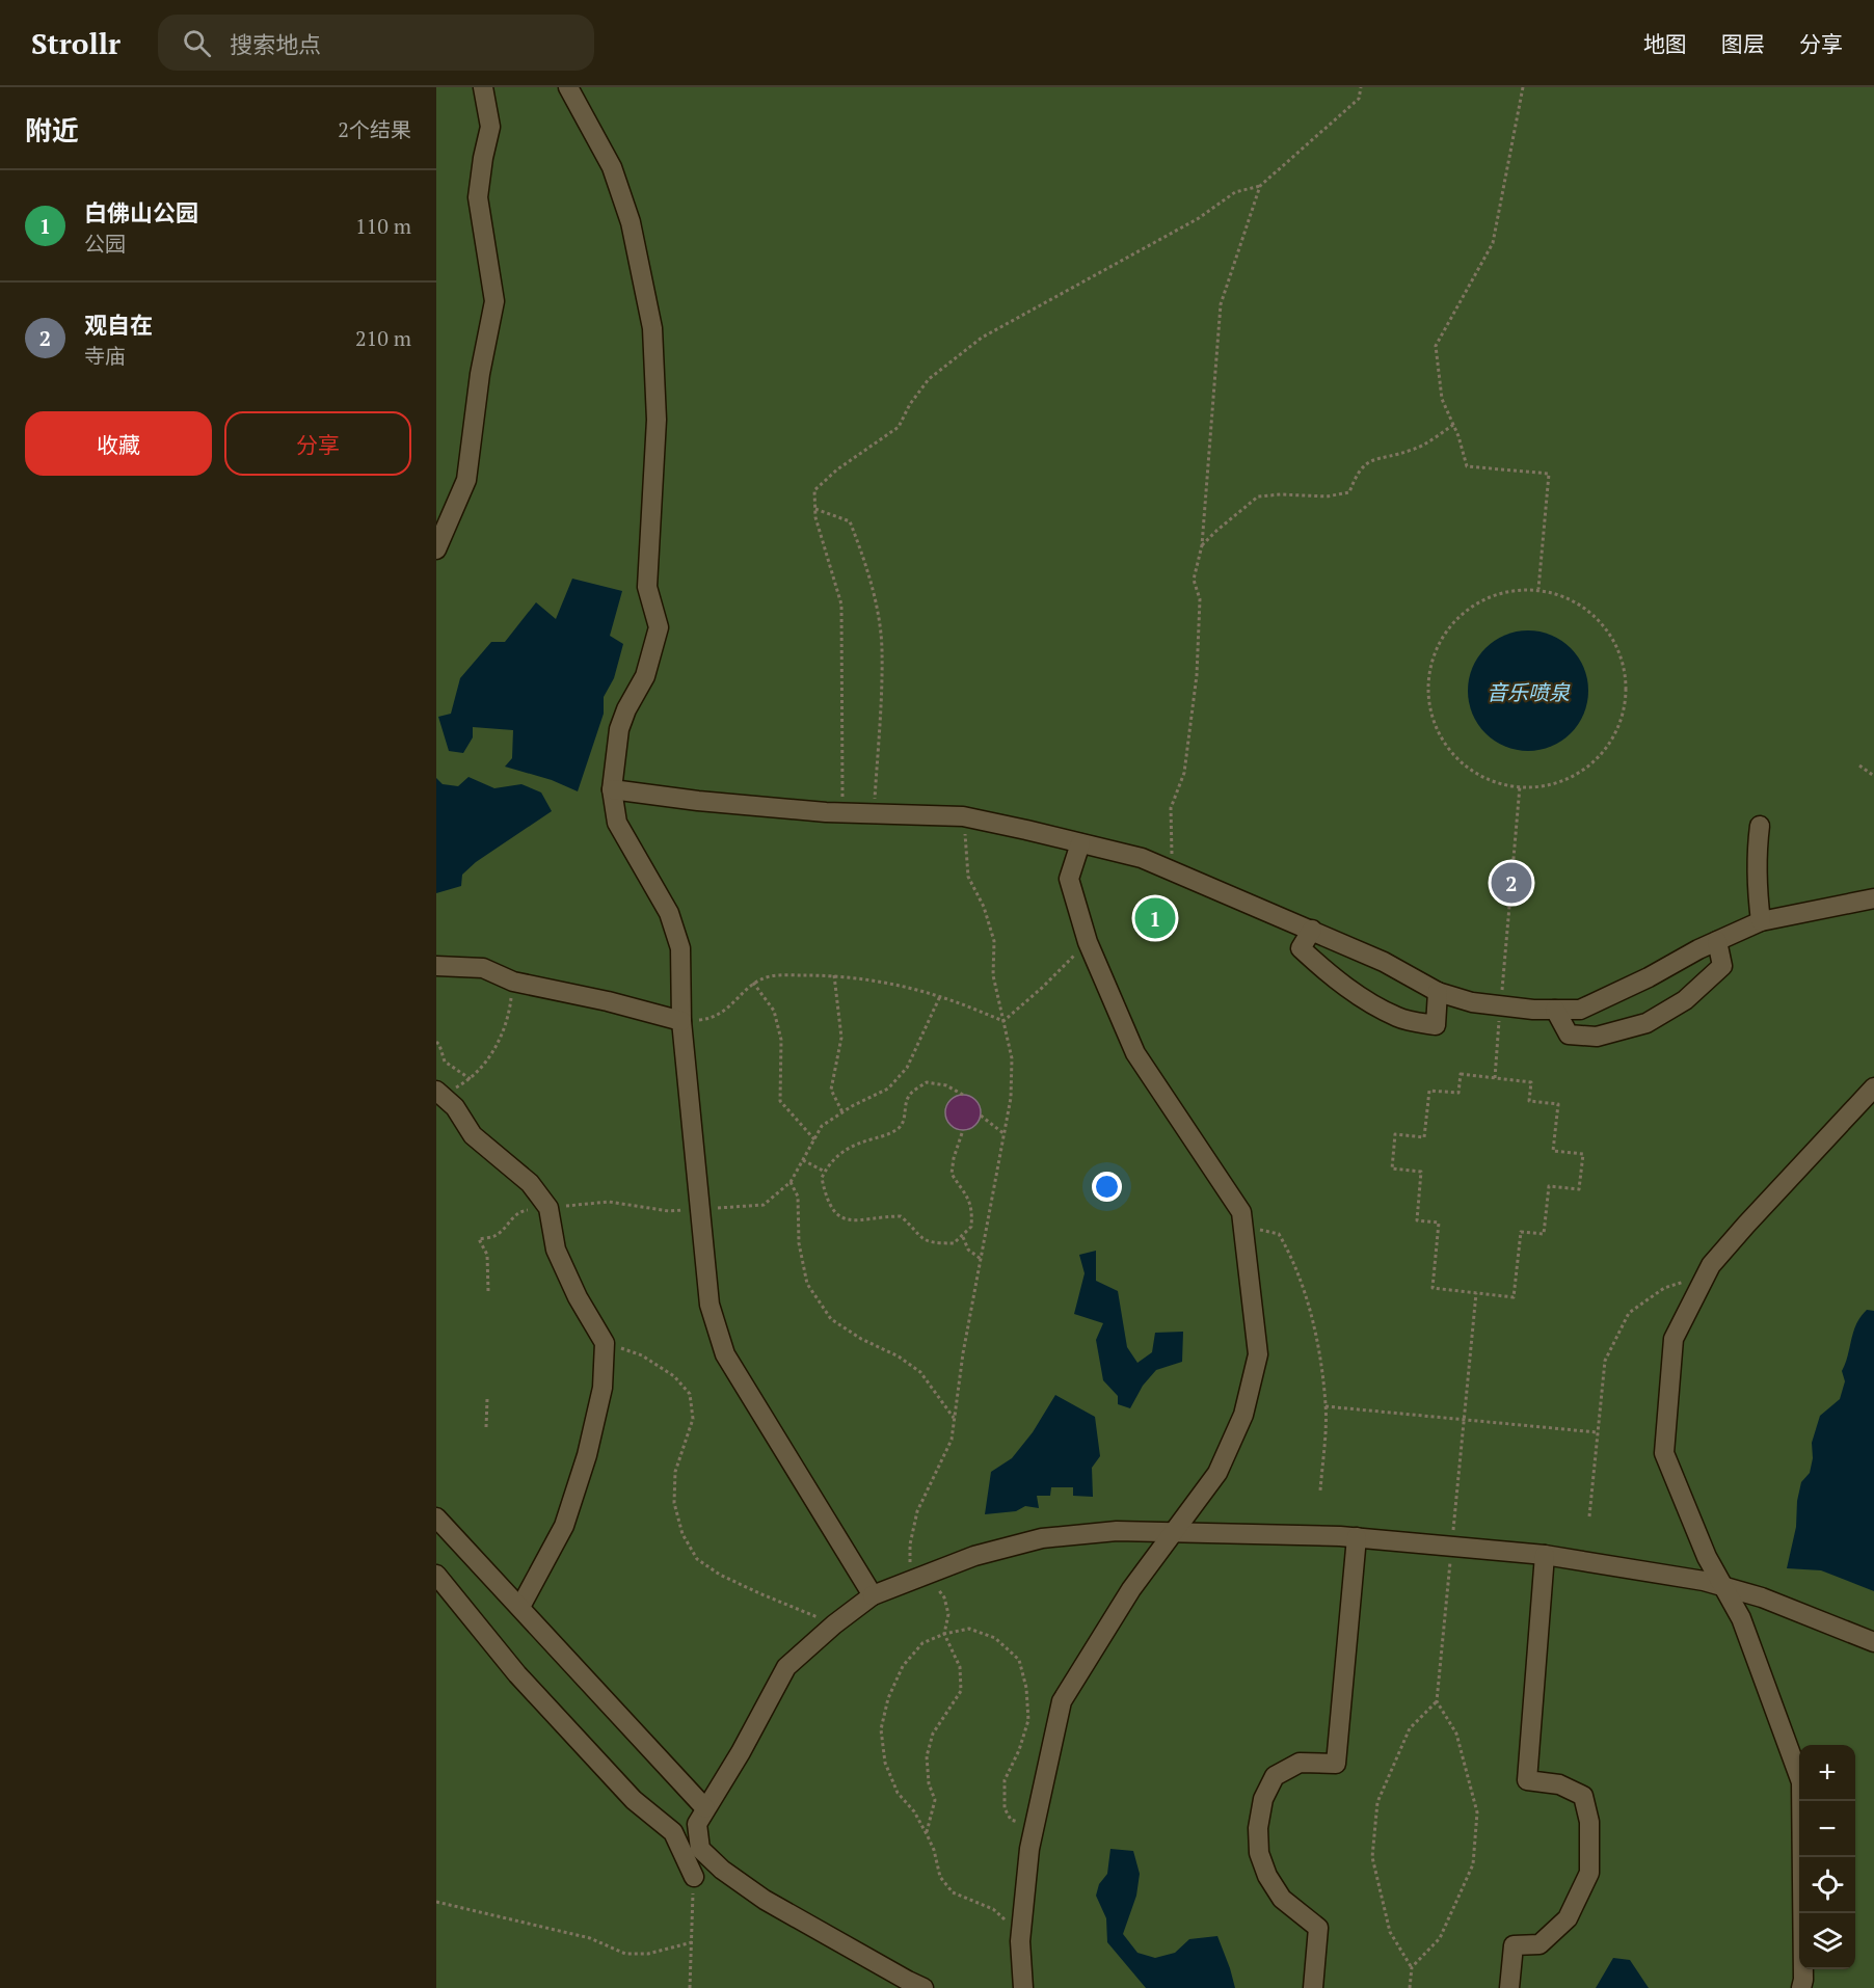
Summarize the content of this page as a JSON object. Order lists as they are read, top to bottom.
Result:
{
  "water": ["音乐喷泉"],
  "page": {
    "header": "Strollr",
    "search": "搜索地点",
    "nav": ["地图", "图层", "分享"],
    "heading": ["附近", "2个结果"],
    "list": [
      {
        "mark": "1",
        "name": "白佛山公园",
        "note": "公园",
        "value": "110 m"
      },
      {
        "mark": "2",
        "name": "观自在",
        "note": "寺庙",
        "value": "210 m"
      }
    ],
    "buttons": ["收藏", "分享"],
    "pins": ["2", "1"],
    "map_buttons": ["+", "−"]
  }
}
